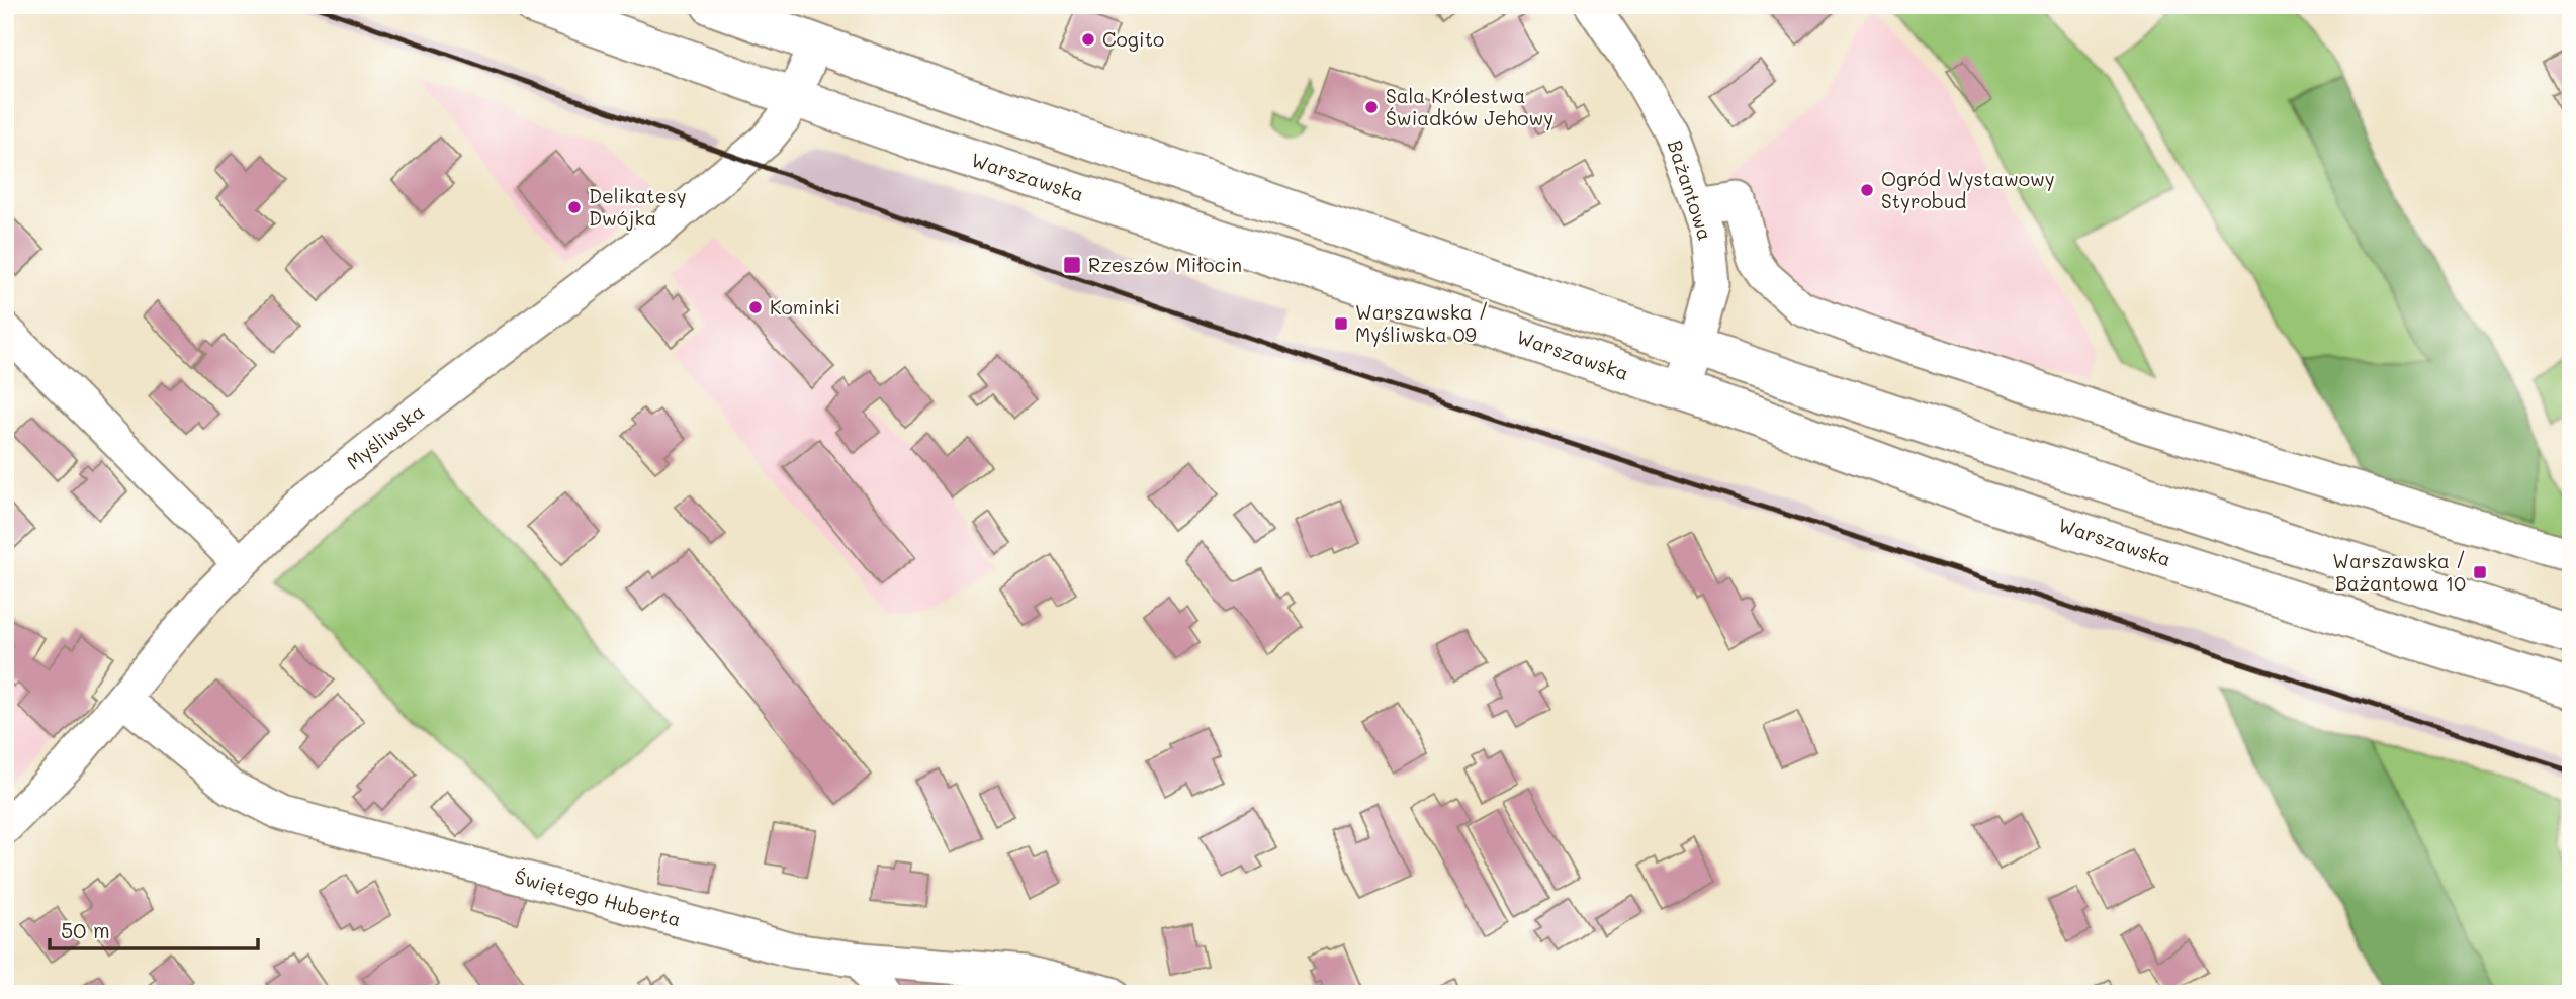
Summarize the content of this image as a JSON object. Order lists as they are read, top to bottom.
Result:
{
  "streets": {
    "main road": ["Warszawska"],
    "street": ["Bażantowa", "Myśliwska", "Świętego Huberta"]
  },
  "crossings": [
    ["Warszawska", "Bażantowa"],
    ["Warszawska", "Myśliwska"],
    ["Myśliwska", "Świętego Huberta"]
  ],
  "places": {
    "other": [
      "Cogito",
      "Sala Królestwa Świadków Jehowy",
      "Ogród Wystawowy Styrobud",
      "Delikatesy Dwójka",
      "Kominki"
    ],
    "transit": ["Rzeszów Miłocin", "Warszawska / Myśliwska 09", "Warszawska / Bażantowa 10"]
  },
  "scale_bar": "50 m"
}
